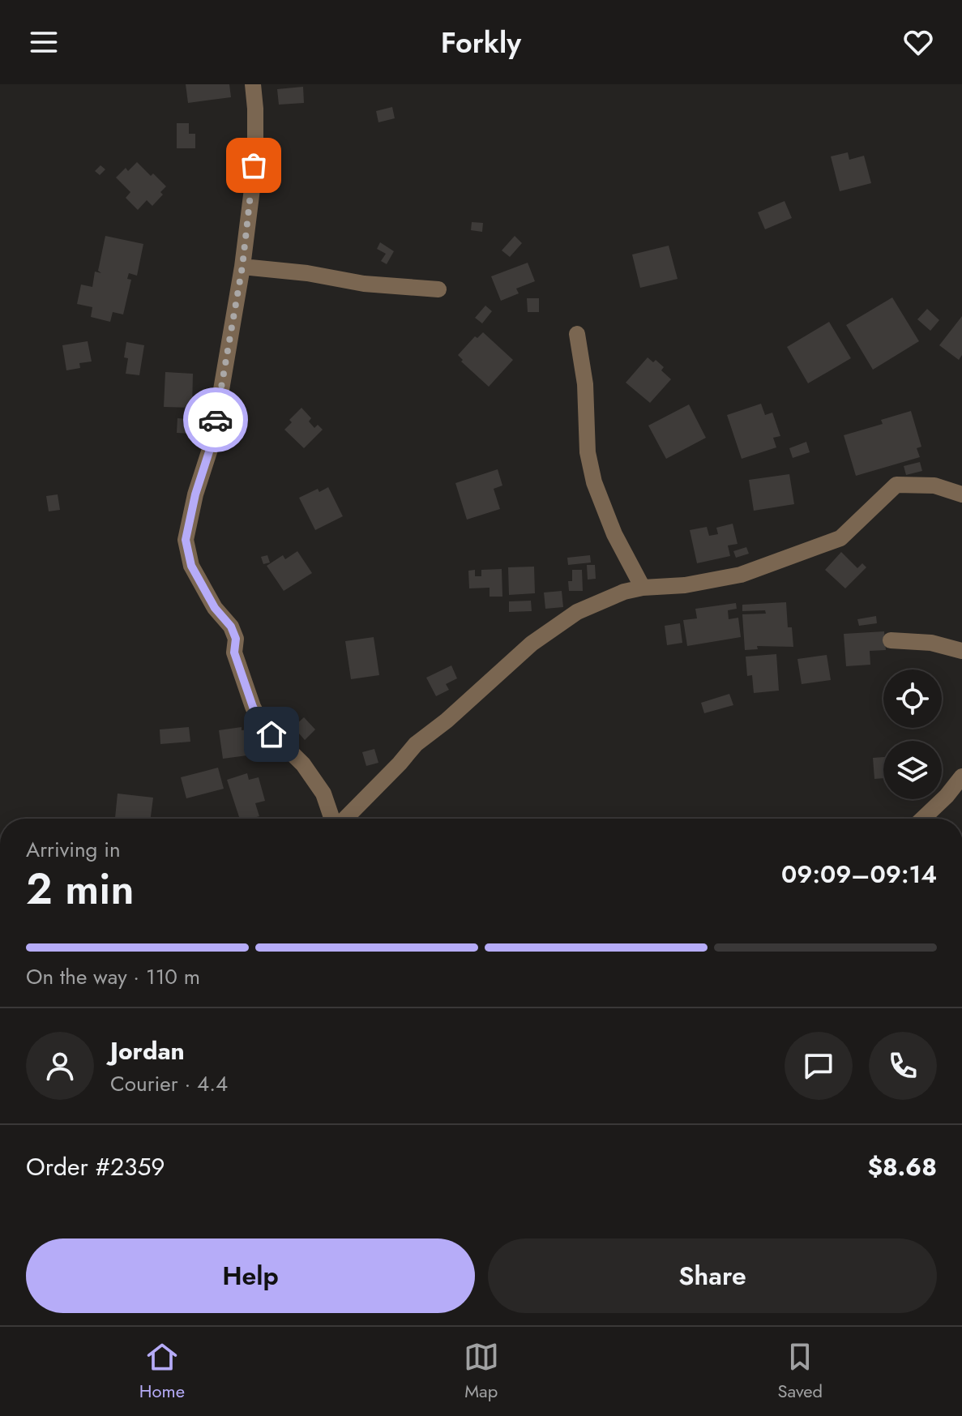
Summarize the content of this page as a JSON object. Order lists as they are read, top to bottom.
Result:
{
  "page": {
    "header": "Forkly",
    "heading": ["2 min", "Arriving in", "09:09–09:14"],
    "panel": [
      "Jordan",
      "Courier · 4.4",
      "Order #2359",
      "$8.68"
    ],
    "bar": "On the way · 110 m",
    "buttons": ["Help", "Share"],
    "tabs": ["Home", "Map", "Saved"]
  }
}
